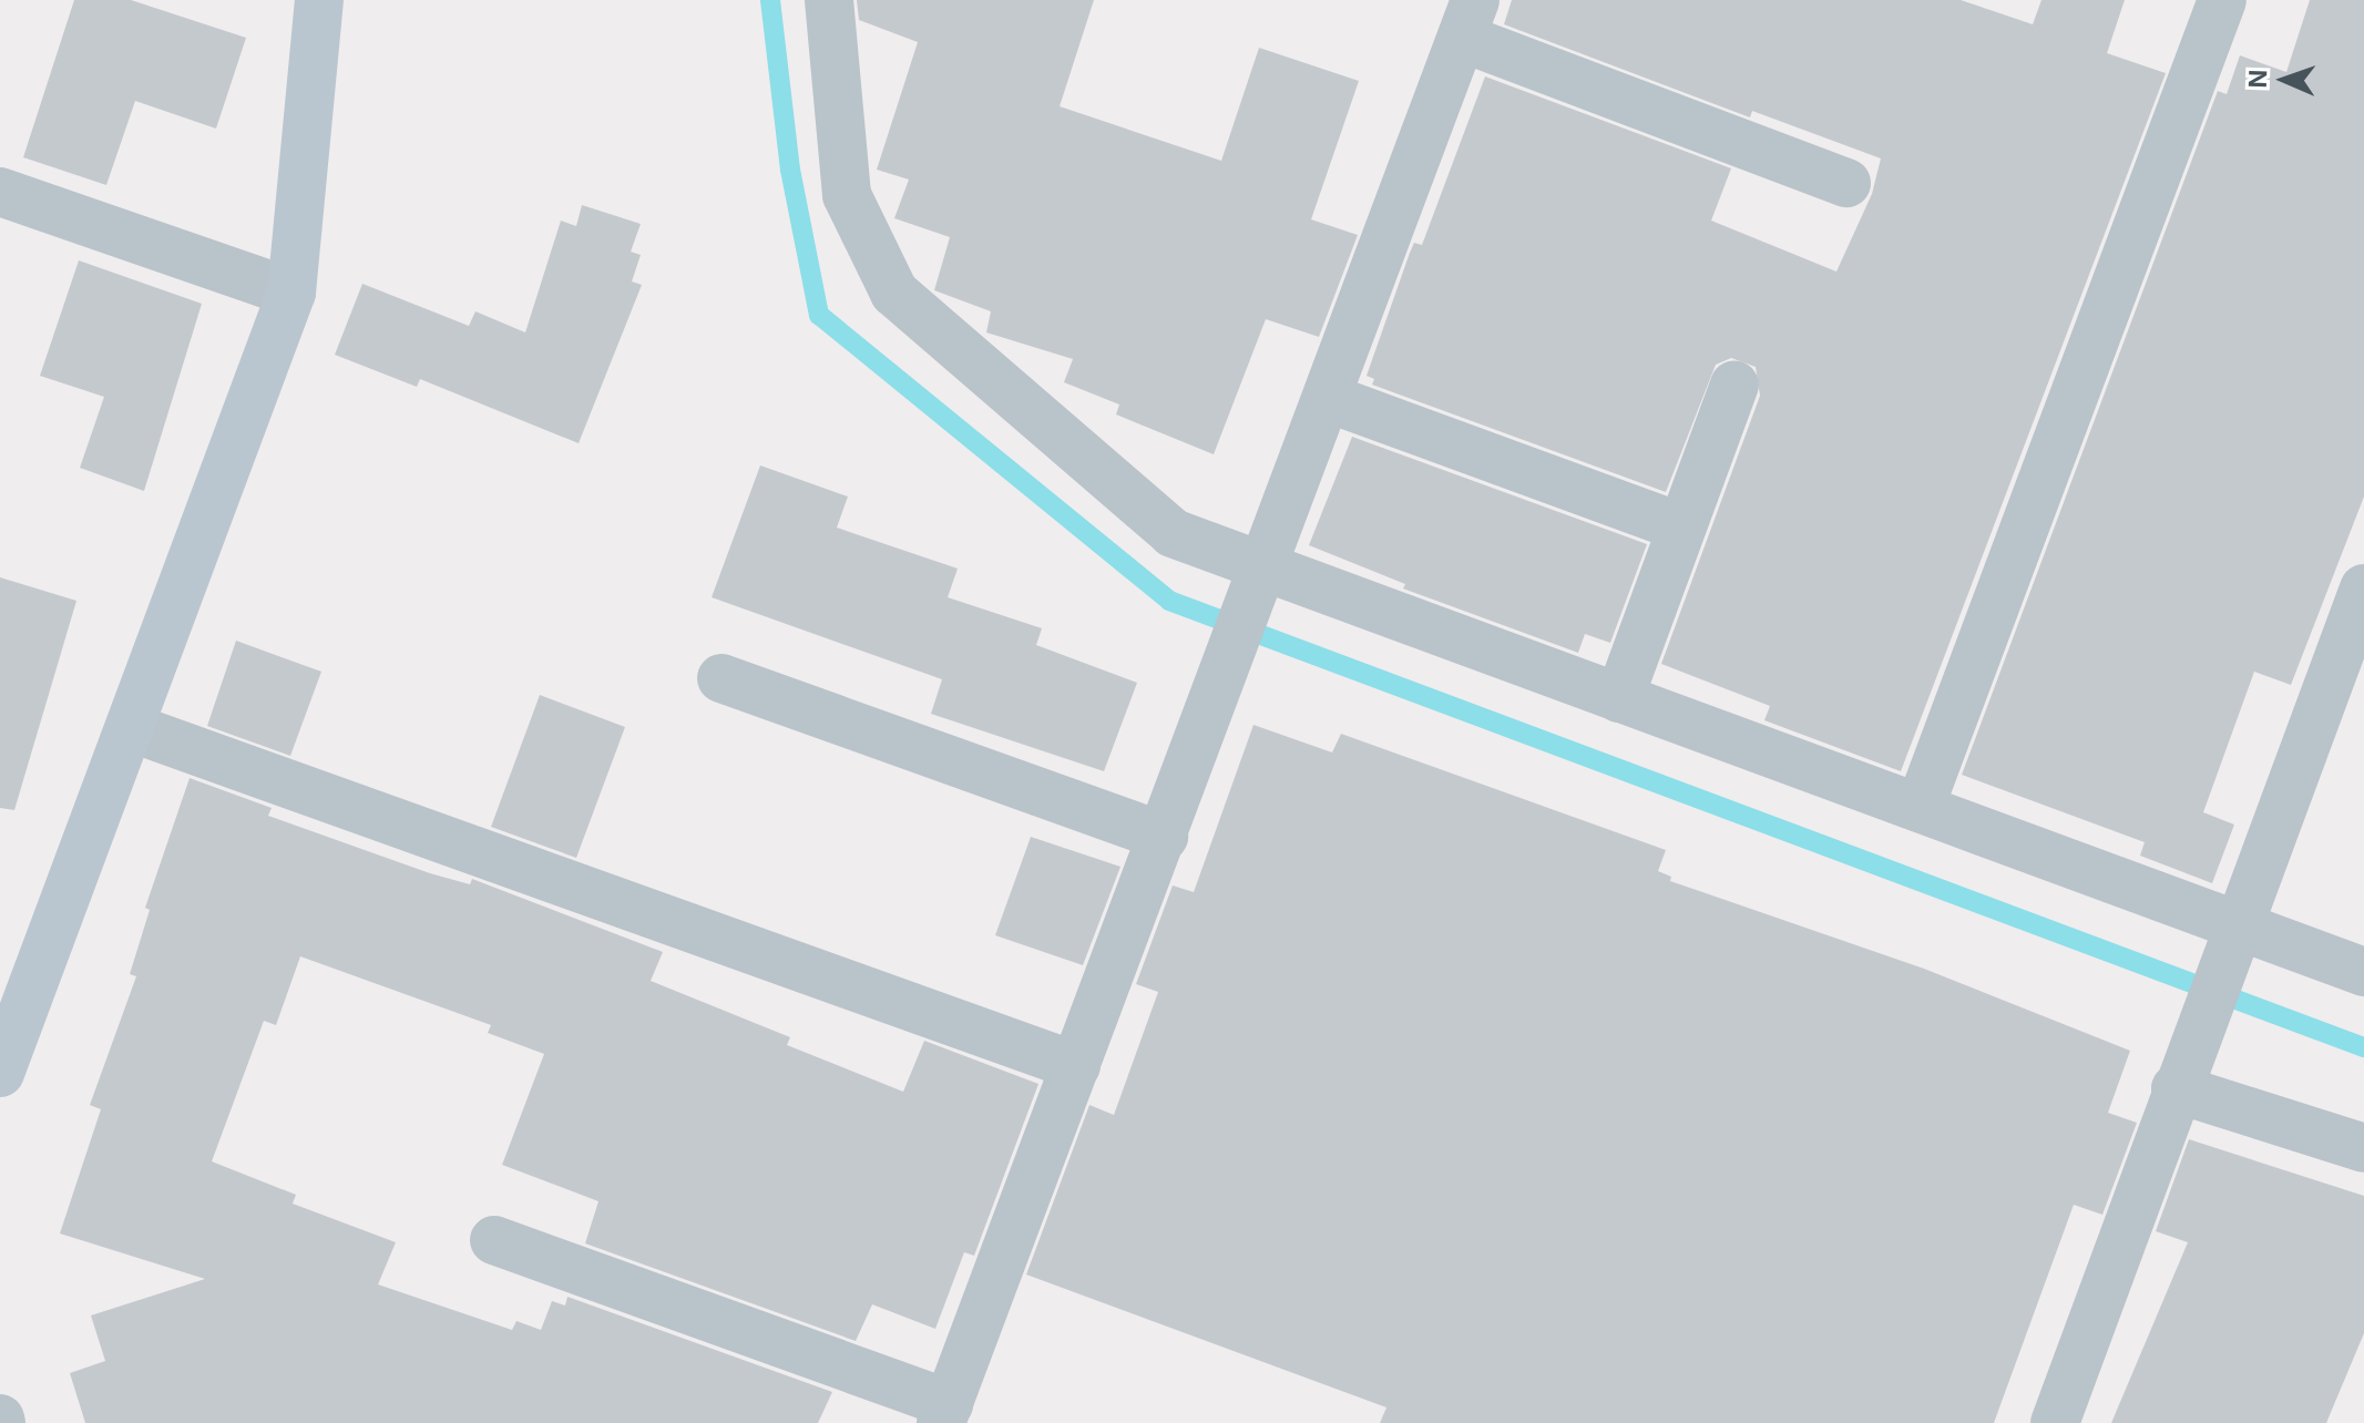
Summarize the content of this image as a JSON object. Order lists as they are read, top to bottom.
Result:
{
  "north": "left"
}
